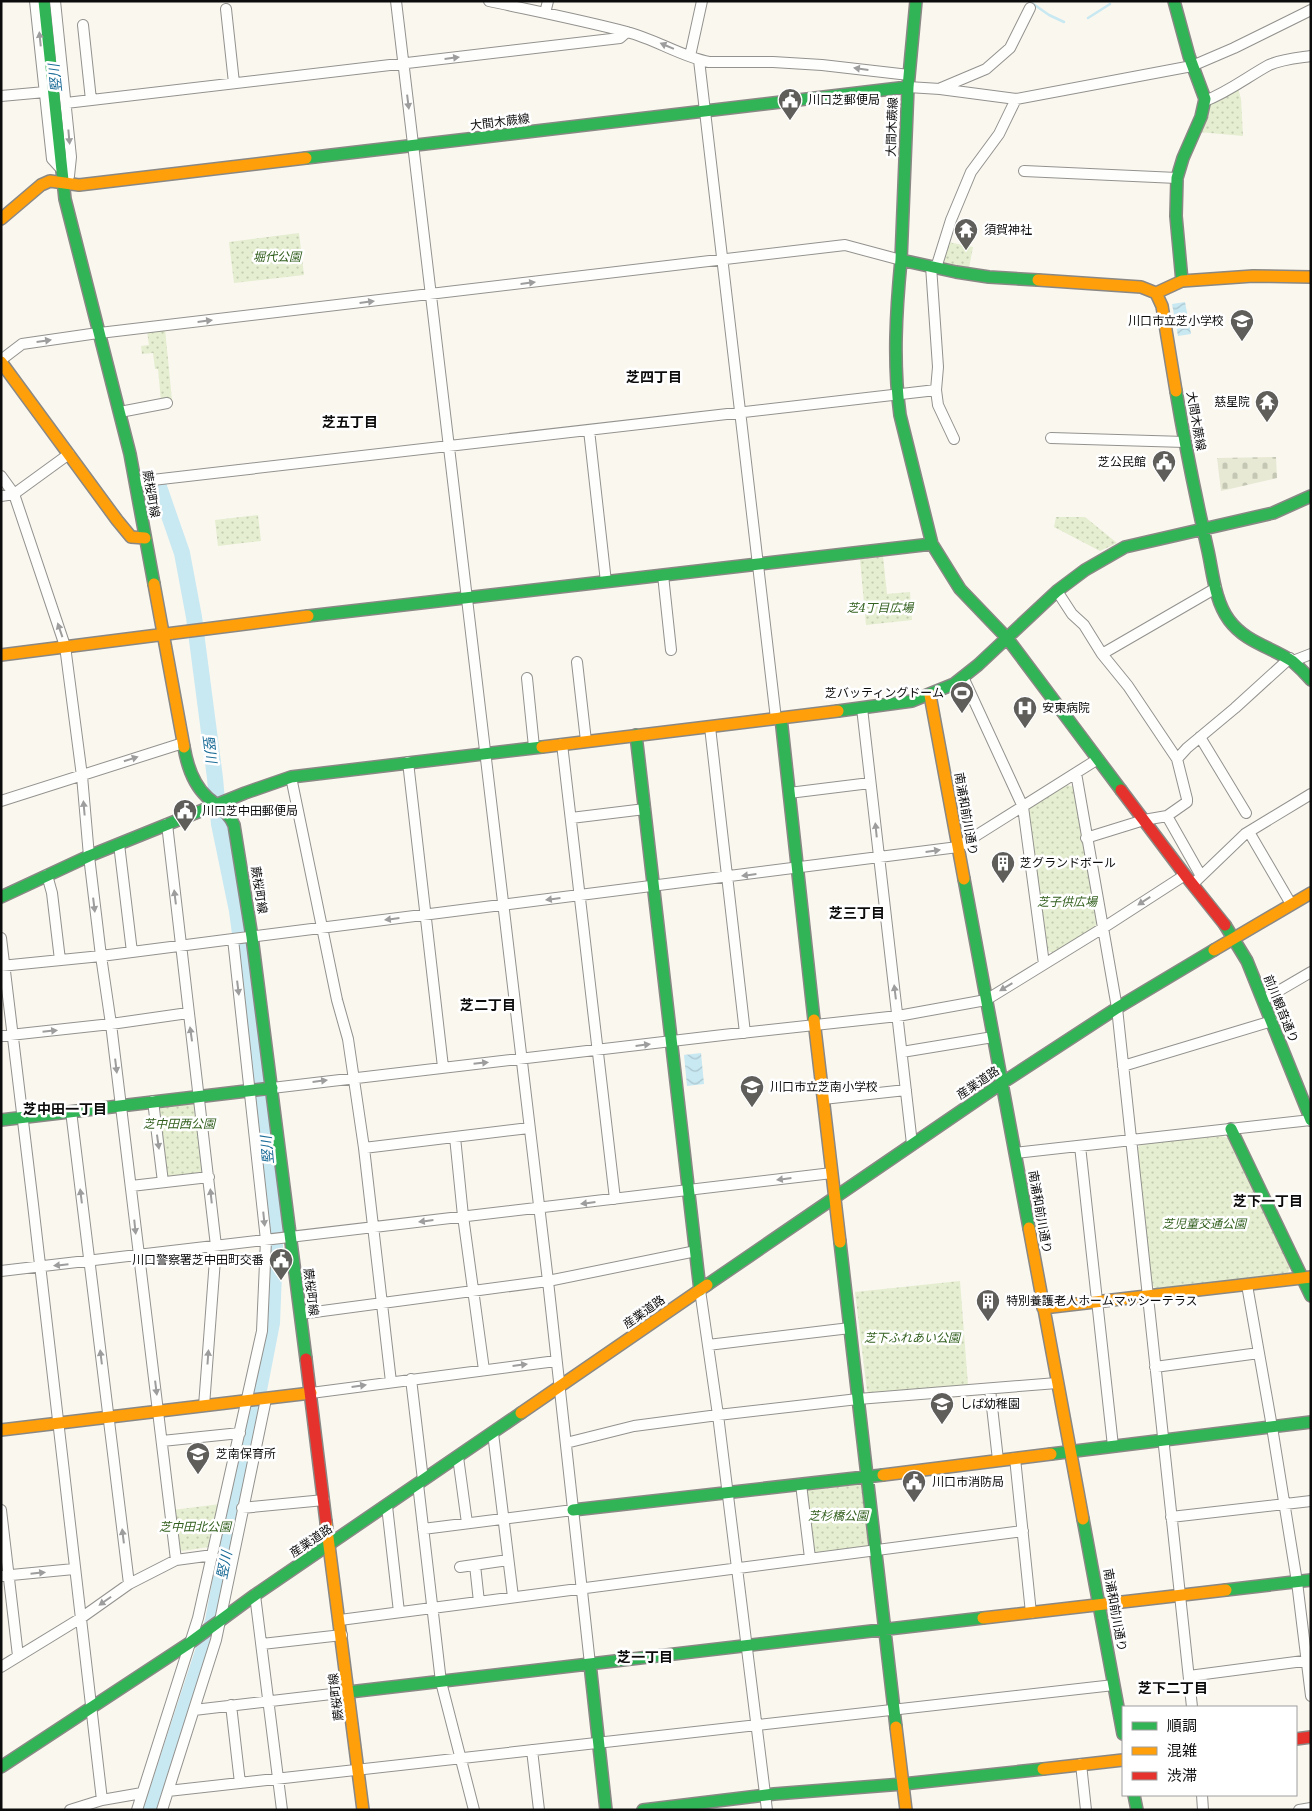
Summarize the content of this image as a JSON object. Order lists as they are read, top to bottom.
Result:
{
  "streets": {
    "street": [
      "大間木蕨線",
      "蕨桜町線",
      "南浦和前川通り",
      "前川観音通り",
      "産業道路"
    ]
  },
  "crossings": [
    ["大間木蕨線", "蕨桜町線"],
    ["大間木蕨線", "前川観音通り"],
    ["蕨桜町線", "産業道路"],
    ["南浦和前川通り", "産業道路"],
    ["前川観音通り", "産業道路"]
  ],
  "districts": [
    "芝四丁目",
    "芝五丁目",
    "芝三丁目",
    "芝二丁目",
    "芝中田一丁目",
    "芝下一丁目",
    "芝一丁目",
    "芝下二丁目"
  ],
  "water": ["竪川"],
  "parks": [
    "堀代公園",
    "芝4丁目広場",
    "芝子供広場",
    "芝中田西公園",
    "芝児童交通公園",
    "芝下ふれあい公園",
    "芝杉橋公園",
    "芝中田北公園"
  ],
  "places": {
    "public building": [
      "川口芝郵便局",
      "芝公民館",
      "川口芝中田郵便局",
      "川口警察署芝中田町交番",
      "川口市消防局"
    ],
    "temple": ["須賀神社", "慈星院"],
    "school or university": [
      "川口市立芝小学校",
      "川口市立芝南小学校",
      "しば幼稚園",
      "芝南保育所"
    ],
    "sports": ["芝バッティングドーム"],
    "hospital": ["安東病院"],
    "building": ["芝グランドボール", "特別養護老人ホームマッシーテラス"]
  },
  "legend": ["順調", "混雑", "渋滞"]
}
